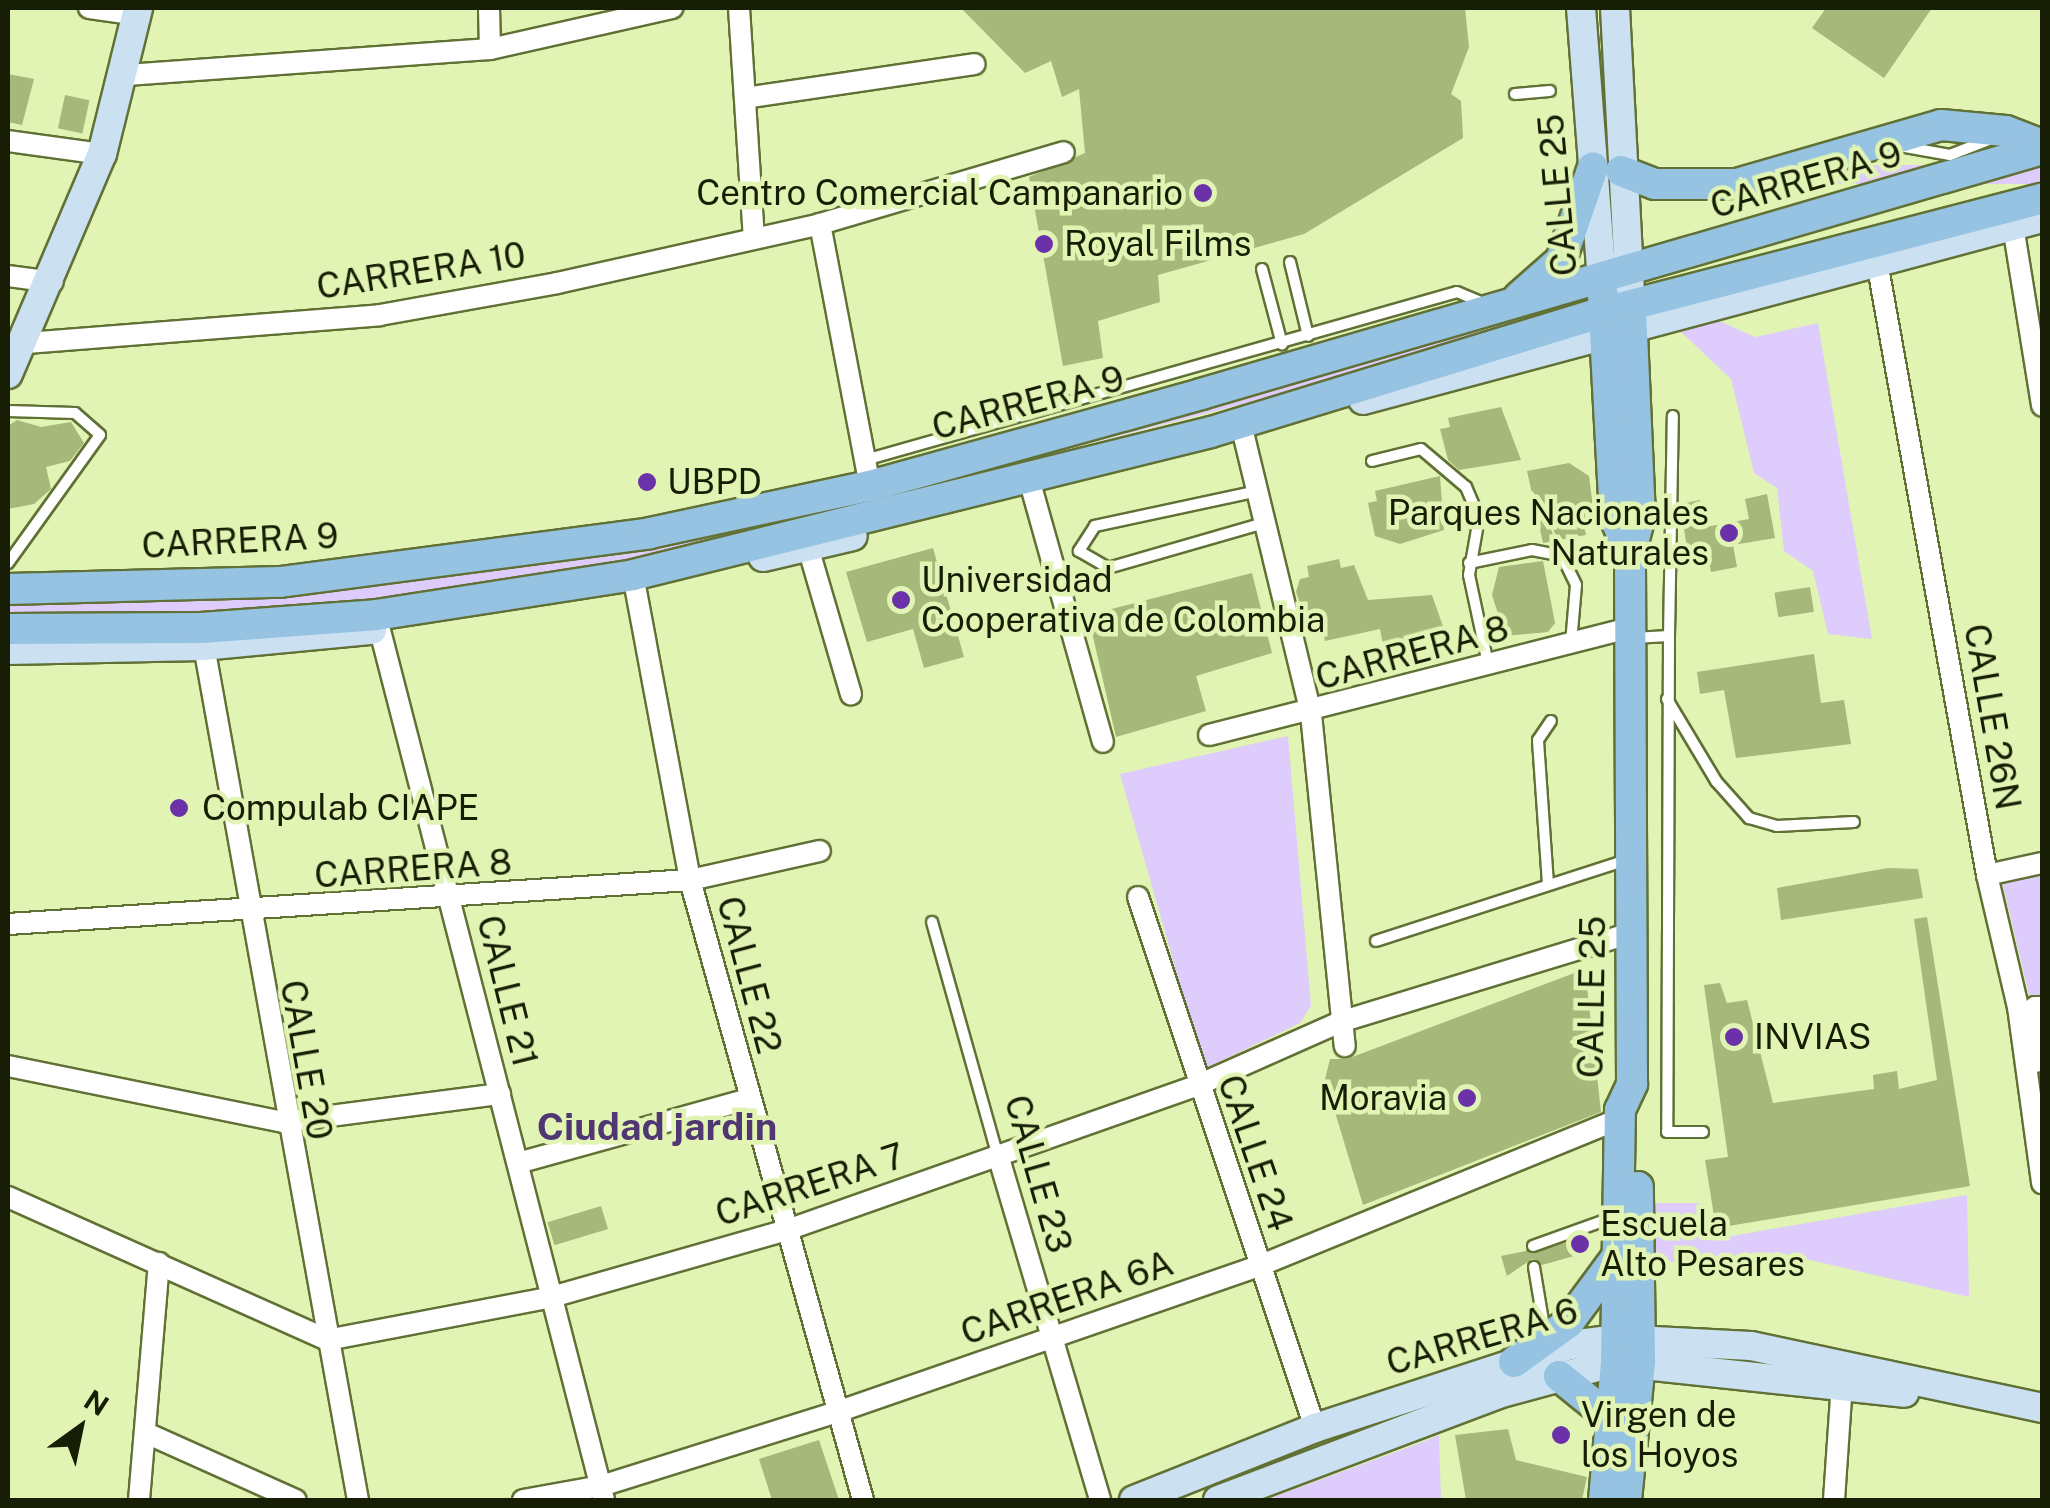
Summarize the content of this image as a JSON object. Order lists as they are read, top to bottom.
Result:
{
  "streets": {
    "main road": ["CARRERA 9", "CALLE 25", "CARRERA 6"],
    "street": [
      "CARRERA 10",
      "CARRERA 8",
      "CALLE 26N",
      "CALLE 22",
      "CALLE 21",
      "CALLE 20",
      "CALLE 24",
      "CALLE 23",
      "CARRERA 7",
      "CARRERA 6A"
    ]
  },
  "crossings": [
    ["CARRERA 9", "CALLE 25"],
    ["CARRERA 9", "CALLE 22"],
    ["CARRERA 9", "CALLE 21"],
    ["CARRERA 9", "CALLE 20"],
    ["CALLE 25", "CARRERA 8"],
    ["CALLE 25", "CARRERA 7"],
    ["CALLE 25", "CARRERA 6A"],
    ["CALLE 25", "CARRERA 6"],
    ["CARRERA 8", "CALLE 22"],
    ["CARRERA 8", "CALLE 21"],
    ["CARRERA 8", "CALLE 20"],
    ["CALLE 22", "CARRERA 7"],
    ["CALLE 22", "CARRERA 6A"],
    ["CALLE 21", "CARRERA 7"],
    ["CALLE 21", "CARRERA 6A"],
    ["CALLE 20", "CARRERA 7"],
    ["CALLE 24", "CARRERA 7"],
    ["CALLE 24", "CARRERA 6A"],
    ["CALLE 24", "CARRERA 6"],
    ["CALLE 23", "CARRERA 7"],
    ["CALLE 23", "CARRERA 6A"]
  ],
  "districts": ["Ciudad jardin"],
  "places": [
    "Centro Comercial Campanario",
    "Royal Films",
    "UBPD",
    "Parques Nacionales Naturales",
    "Universidad Cooperativa de Colombia",
    "Compulab CIAPE",
    "INVIAS",
    "Moravia",
    "Escuela Alto Pesares",
    "Virgen de los Hoyos"
  ],
  "north": "top right"
}
